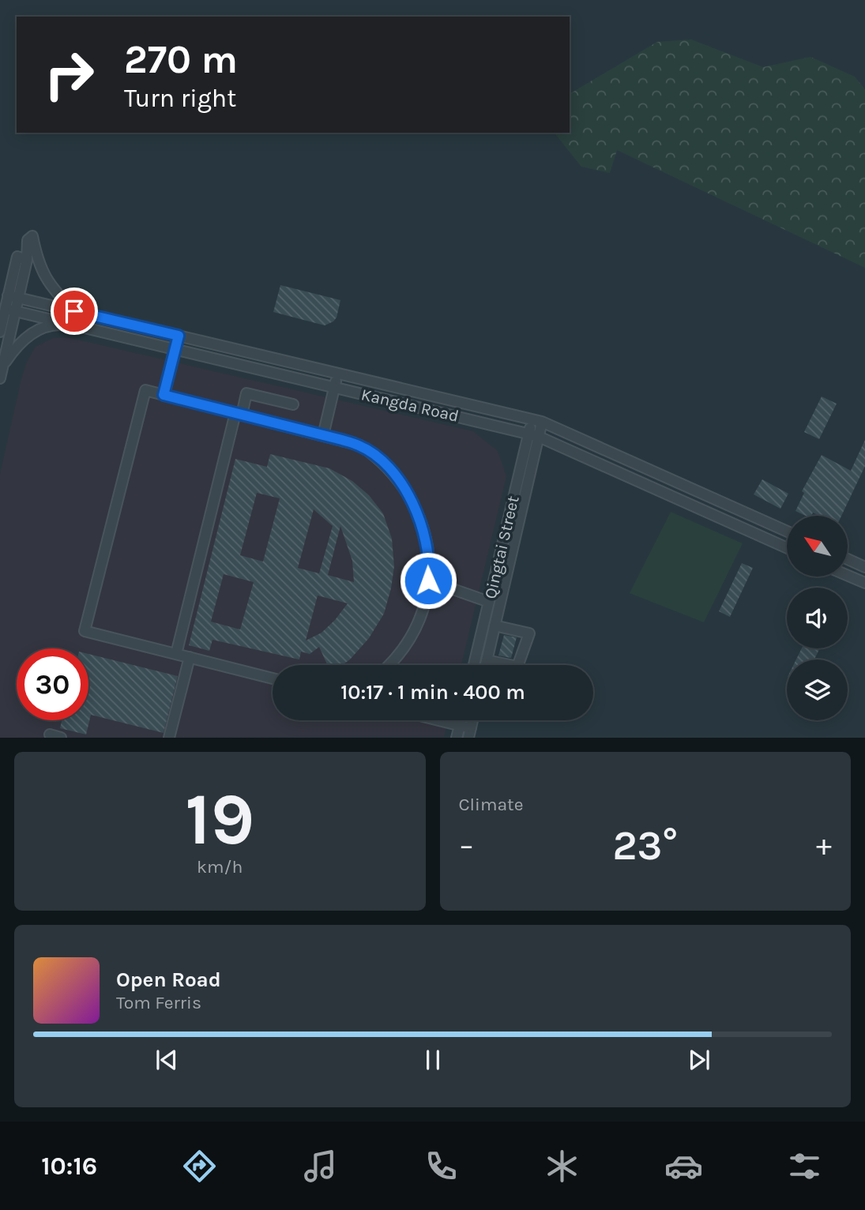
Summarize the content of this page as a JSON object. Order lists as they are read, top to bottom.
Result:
{
  "streets": {
    "street": ["Kangda Road", "Qingtai Street"]
  },
  "crossings": [
    ["Kangda Road", "Qingtai Street"]
  ],
  "north": "top left",
  "page": {
    "turn": ["270 m", "Turn right"],
    "limit": "30",
    "trip": "10:17 · 1 min · 400 m",
    "tile": [
      ["19", "km/h"],
      "Climate"
    ],
    "heat": ["−", "23°", "+"],
    "song": ["Open Road", "Tom Ferris"],
    "tabs": "10:16"
  }
}
